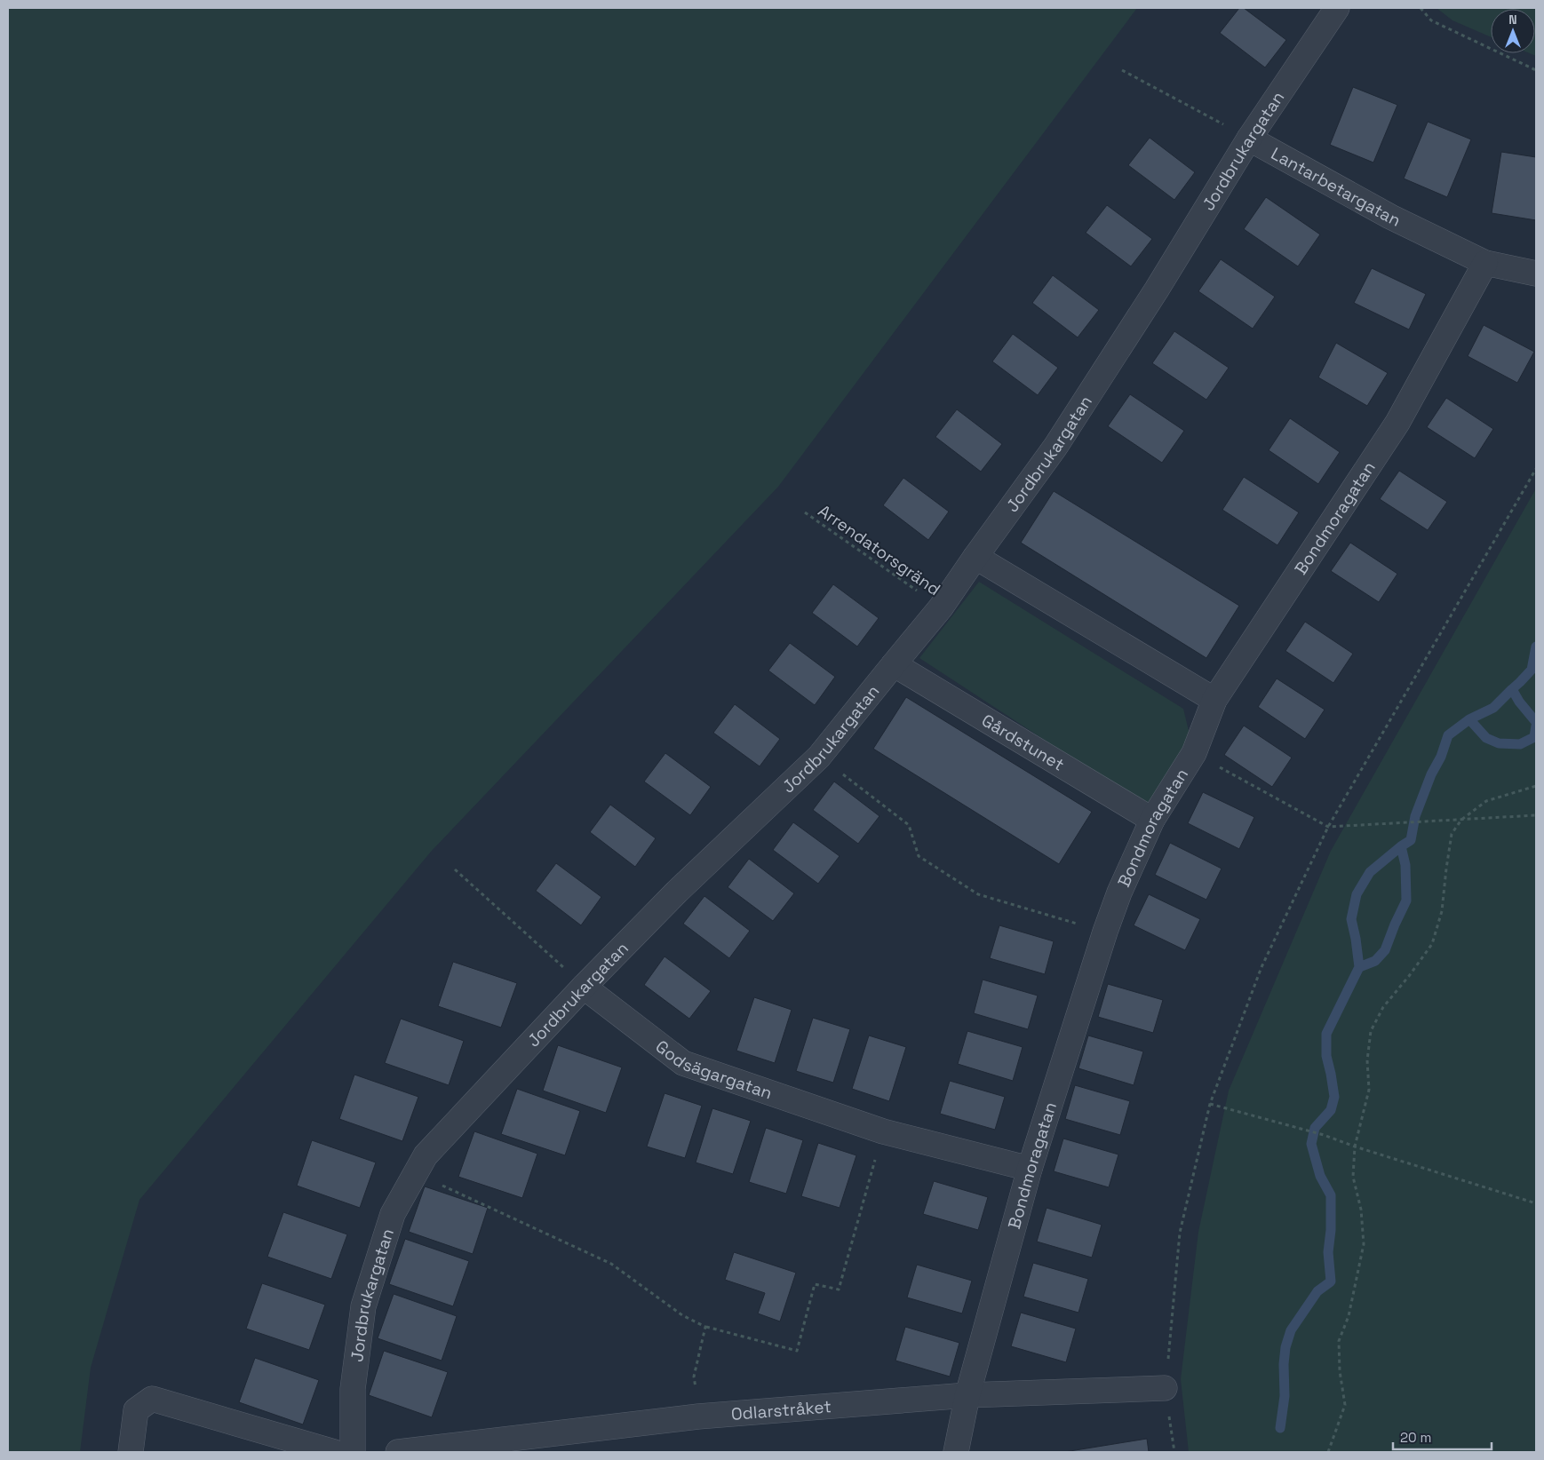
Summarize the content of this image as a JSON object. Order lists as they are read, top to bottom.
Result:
{
  "streets": {
    "street": [
      "Jordbrukargatan",
      "Lantarbetargatan",
      "Bondmoragatan",
      "Gårdstunet",
      "Godsägargatan",
      "Odlarstråket"
    ],
    "path": ["Arrendatorsgränd"]
  },
  "crossings": [
    ["Jordbrukargatan", "Lantarbetargatan"],
    ["Jordbrukargatan", "Arrendatorsgränd"],
    ["Jordbrukargatan", "Gårdstunet"],
    ["Jordbrukargatan", "Godsägargatan"],
    ["Lantarbetargatan", "Bondmoragatan"],
    ["Bondmoragatan", "Gårdstunet"],
    ["Bondmoragatan", "Godsägargatan"],
    ["Bondmoragatan", "Odlarstråket"]
  ],
  "scale_bar": "20 m",
  "north": "top"
}
